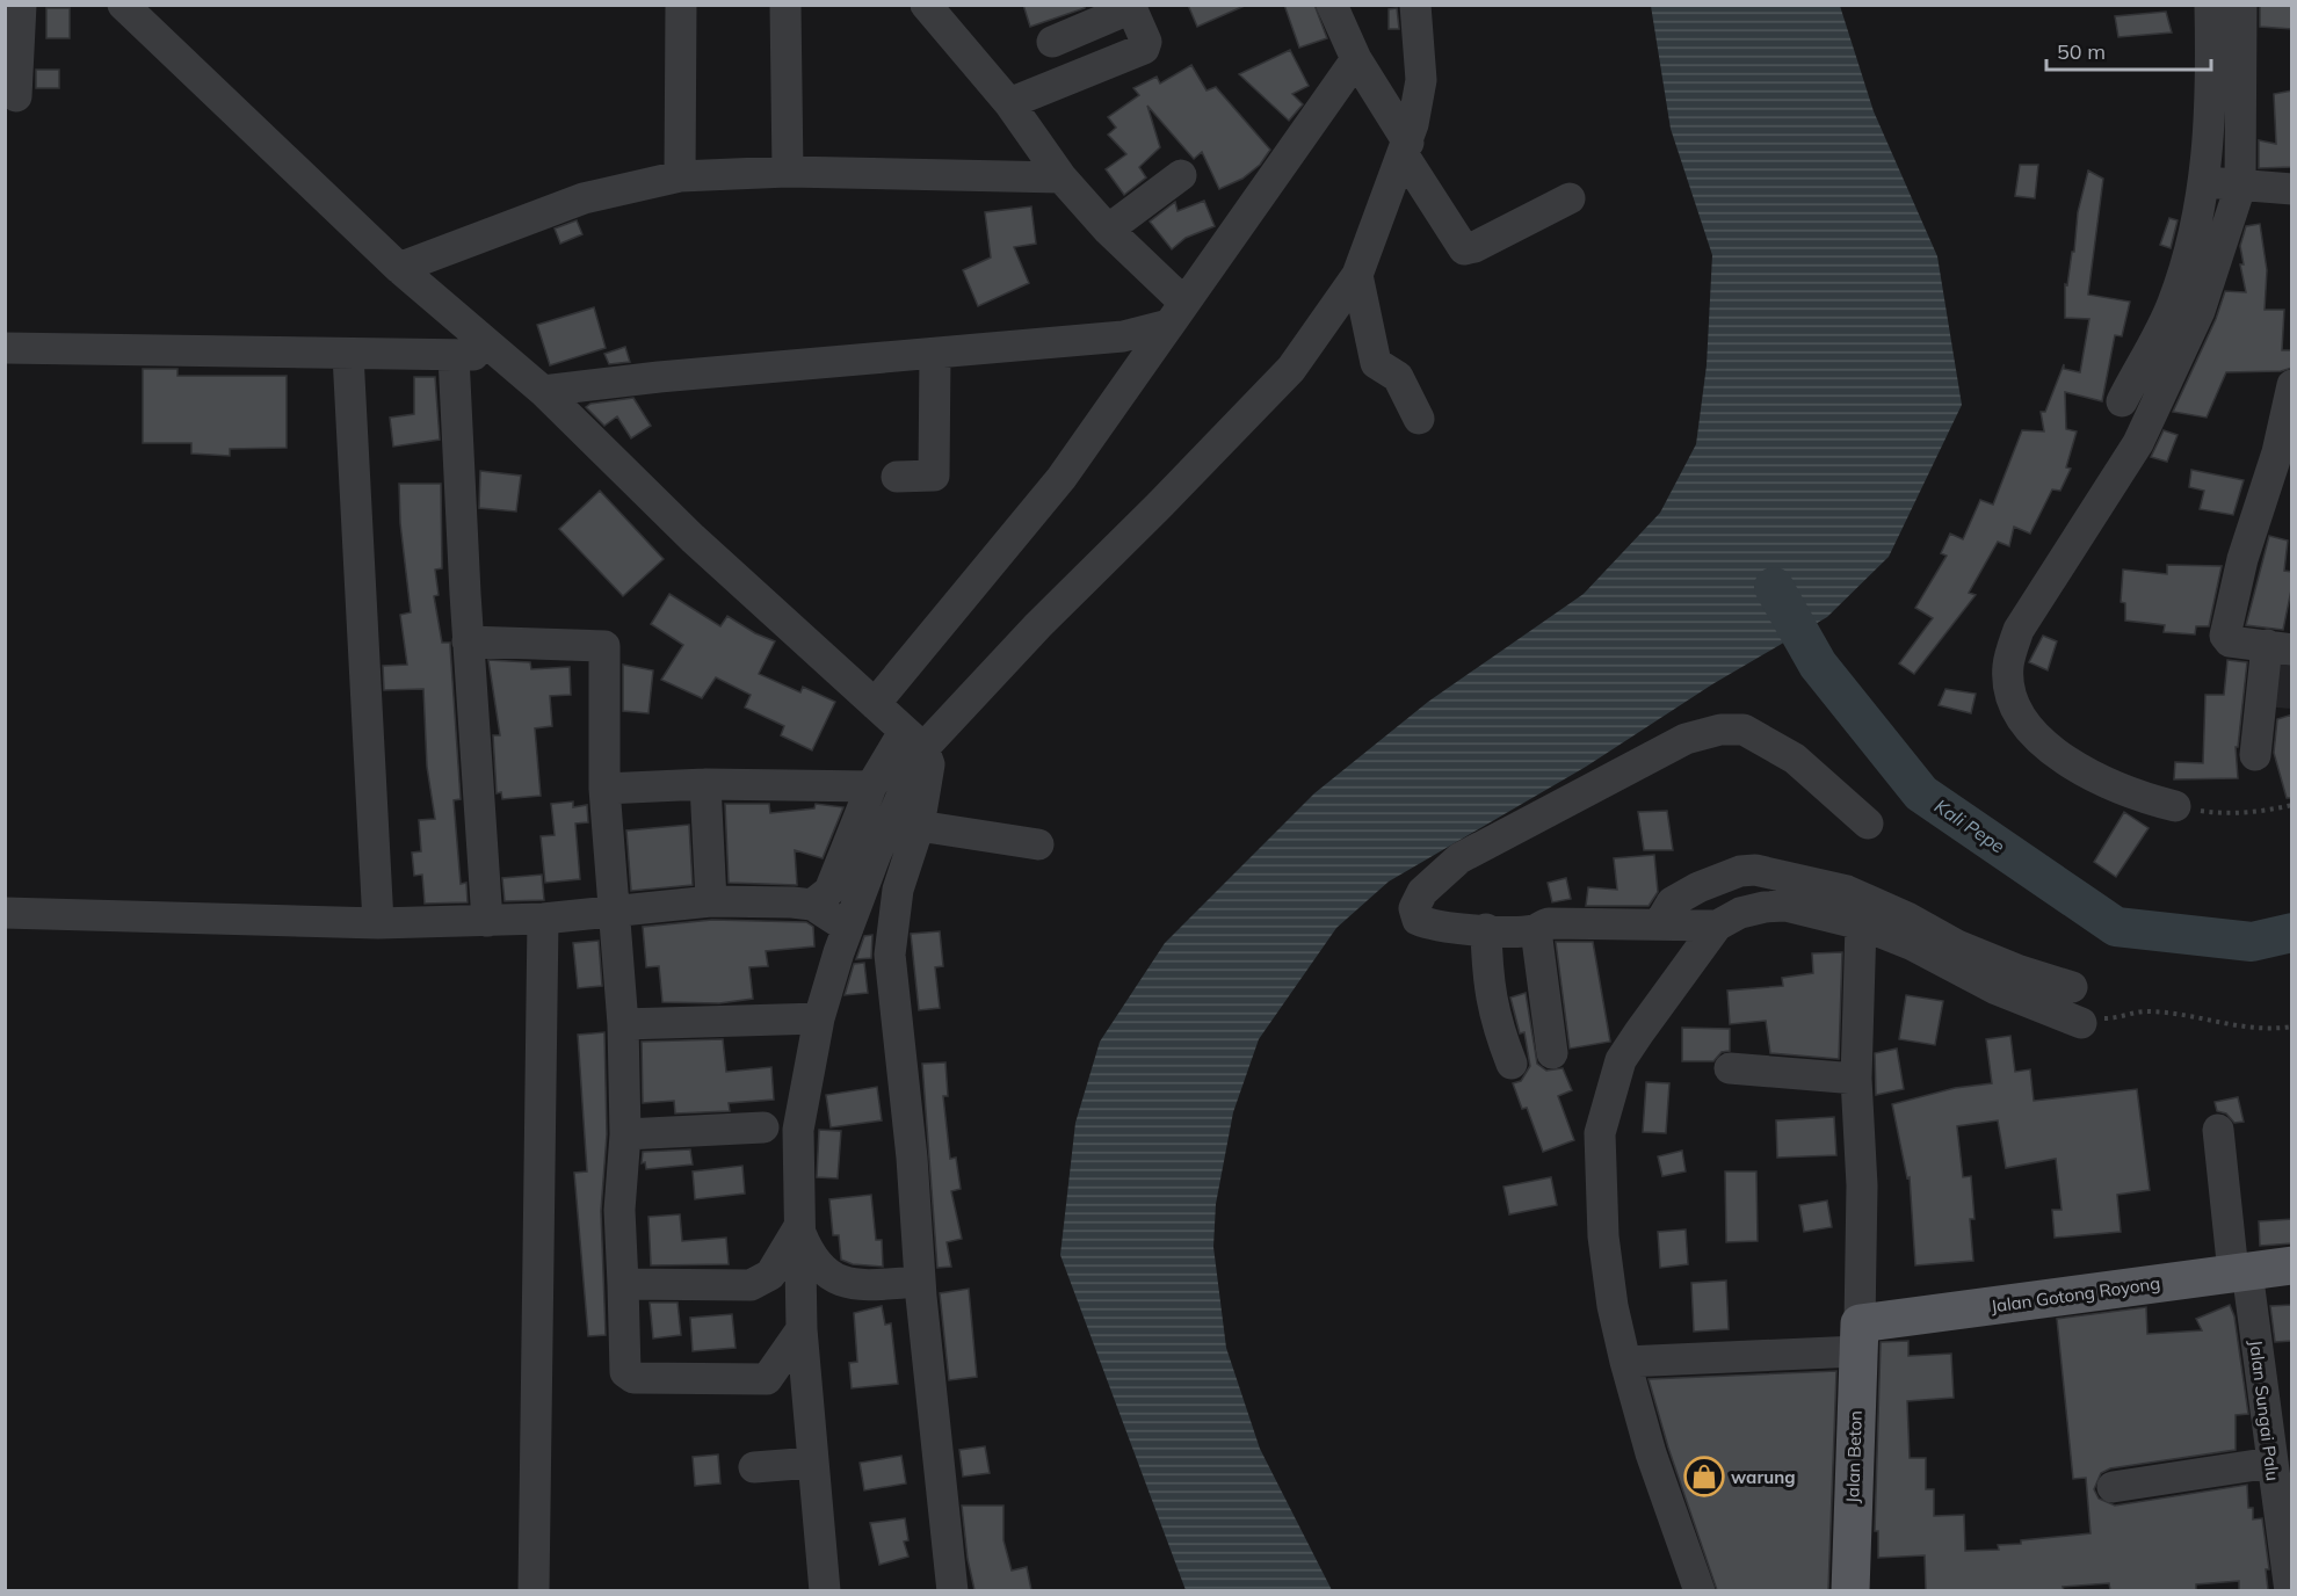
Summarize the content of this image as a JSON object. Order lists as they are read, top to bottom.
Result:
{
  "streets": {
    "main road": ["Jalan Gotong Royong", "Jalan Beton"],
    "street": ["Jalan Sungai Palu"]
  },
  "crossings": [
    ["Jalan Gotong Royong", "Jalan Sungai Palu"],
    ["Jalan Gotong Royong", "Jalan Beton"]
  ],
  "water": ["Kali Pepe"],
  "places": {
    "shop": ["warung"]
  },
  "scale_bar": "50 m"
}
